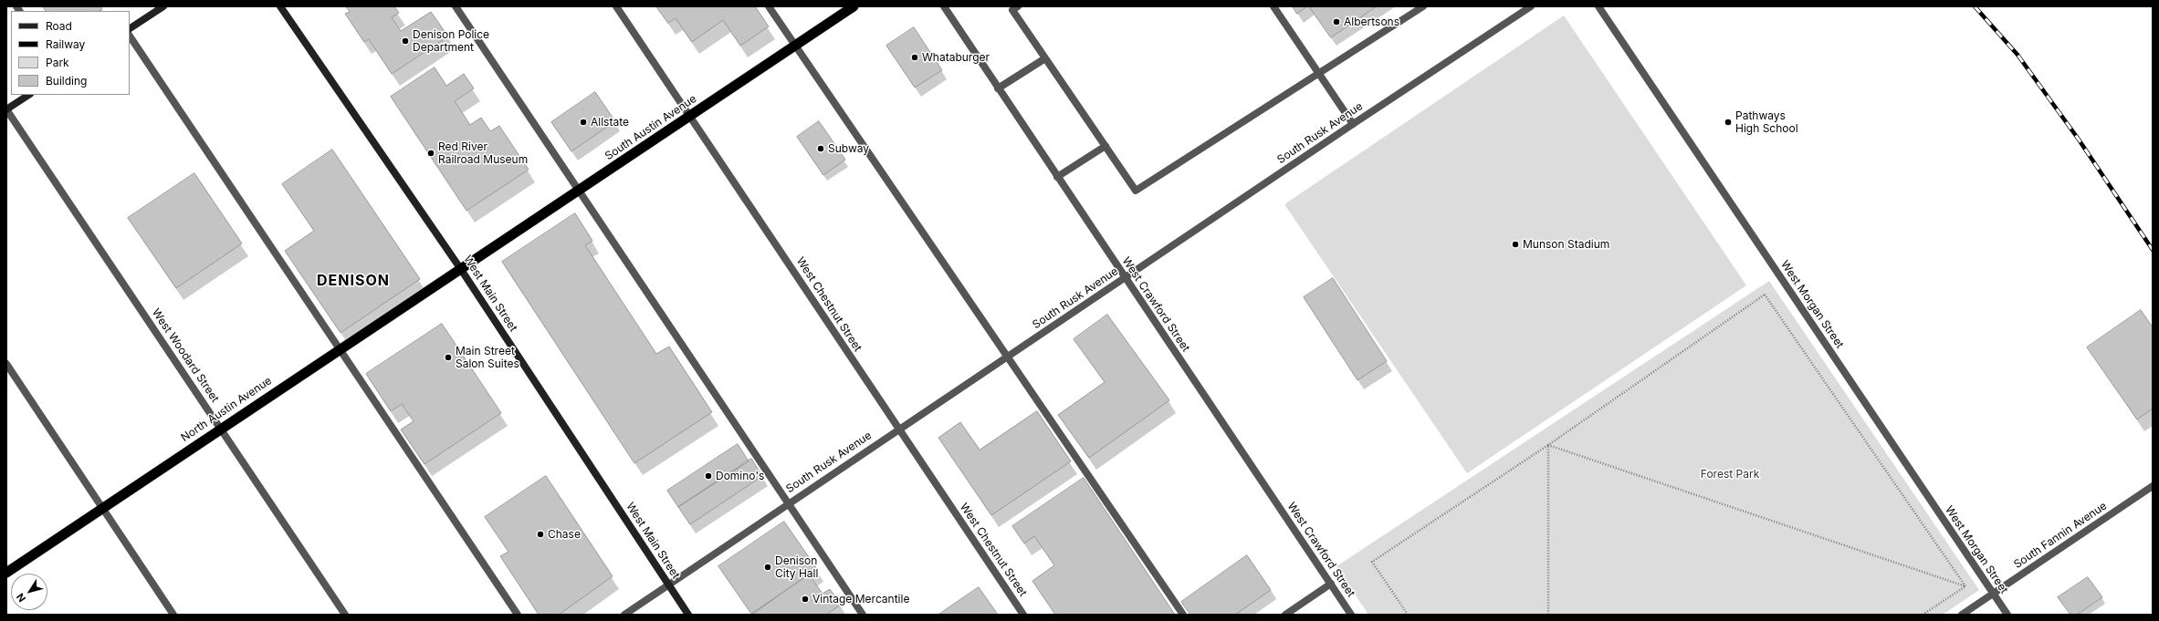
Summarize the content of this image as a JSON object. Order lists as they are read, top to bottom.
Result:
{
  "streets": {
    "highway": ["South Austin Avenue", "North Austin Avenue"],
    "main road": ["West Main Street"],
    "street": [
      "South Rusk Avenue",
      "West Chestnut Street",
      "West Crawford Street",
      "West Morgan Street",
      "West Woodard Street",
      "South Fannin Avenue"
    ]
  },
  "crossings": [
    ["South Austin Avenue", "West Main Street"],
    ["South Austin Avenue", "West Chestnut Street"],
    ["South Austin Avenue", "North Austin Avenue"],
    ["South Rusk Avenue", "West Main Street"],
    ["South Rusk Avenue", "West Chestnut Street"],
    ["South Rusk Avenue", "West Crawford Street"],
    ["West Main Street", "North Austin Avenue"],
    ["West Morgan Street", "South Fannin Avenue"],
    ["West Woodard Street", "North Austin Avenue"]
  ],
  "districts": ["DENISON"],
  "parks": ["Forest Park"],
  "places": [
    "Albertsons",
    "Denison Police Department",
    "Whataburger",
    "Allstate",
    "Pathways High School",
    "Subway",
    "Red River Railroad Museum",
    "Munson Stadium",
    "Main Street Salon Suites",
    "Domino's",
    "Chase",
    "Denison City Hall",
    "Vintage Mercantile"
  ],
  "legend": [
    "Road",
    "Railway",
    "Park",
    "Building"
  ],
  "north": "bottom left"
}
